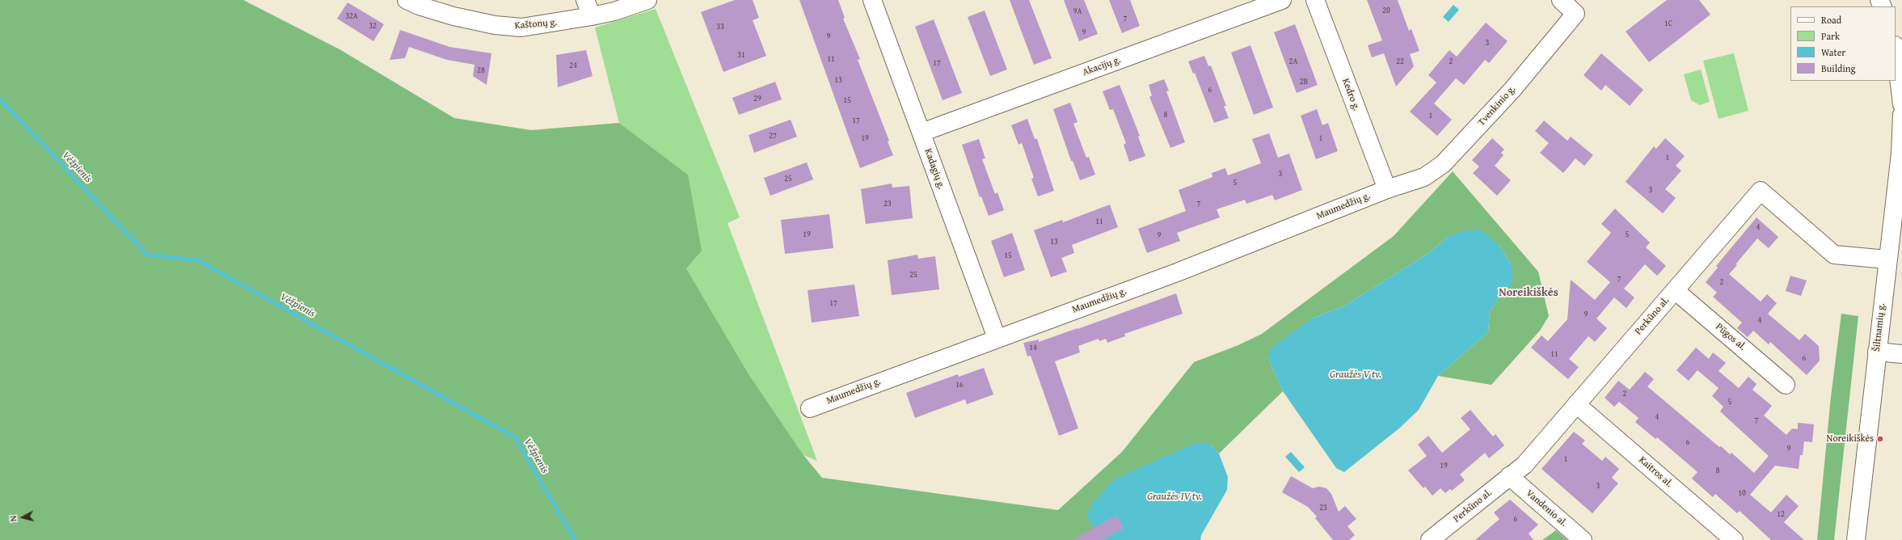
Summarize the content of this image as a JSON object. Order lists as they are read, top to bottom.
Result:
{
  "streets": {
    "street": [
      "Kaštonų g.",
      "Akacijų g.",
      "Kedro g.",
      "Tvenkinio g.",
      "Kadagių g.",
      "Maumedžių g.",
      "Perkūno al.",
      "Šiltnamių g.",
      "Pūgos al.",
      "Kaitros al.",
      "Vandenio al."
    ]
  },
  "crossings": [
    ["Akacijų g.", "Kadagių g."],
    ["Kedro g.", "Tvenkinio g."],
    ["Kedro g.", "Maumedžių g."],
    ["Tvenkinio g.", "Maumedžių g."],
    ["Kadagių g.", "Maumedžių g."],
    ["Perkūno al.", "Šiltnamių g."],
    ["Perkūno al.", "Pūgos al."],
    ["Perkūno al.", "Kaitros al."],
    ["Perkūno al.", "Vandenio al."]
  ],
  "districts": ["Noreikiškės"],
  "water": ["Vėžpienis", "Graužės V tv.", "Graužės IV tv."],
  "places": ["Noreikiškės"],
  "house_numbers": [
    "20",
    "9A",
    "32A",
    "7",
    "1C",
    "32",
    "33",
    "9",
    "9",
    "3",
    "31",
    "11",
    "2A",
    "22",
    "2",
    "17",
    "24",
    "28",
    "13",
    "2B",
    "6",
    "29",
    "15",
    "8",
    "1",
    "17",
    "27",
    "19",
    "1",
    "1",
    "3",
    "25",
    "5",
    "3",
    "23",
    "7",
    "11",
    "4",
    "19",
    "5",
    "9",
    "13",
    "15",
    "25",
    "7",
    "2",
    "17",
    "9",
    "4",
    "14",
    "11",
    "6",
    "16",
    "2",
    "5",
    "4",
    "7",
    "6",
    "9",
    "1",
    "19",
    "8",
    "3",
    "10",
    "23",
    "12",
    "6"
  ],
  "legend": [
    "Road",
    "Park",
    "Water",
    "Building"
  ],
  "north": "left"
}
